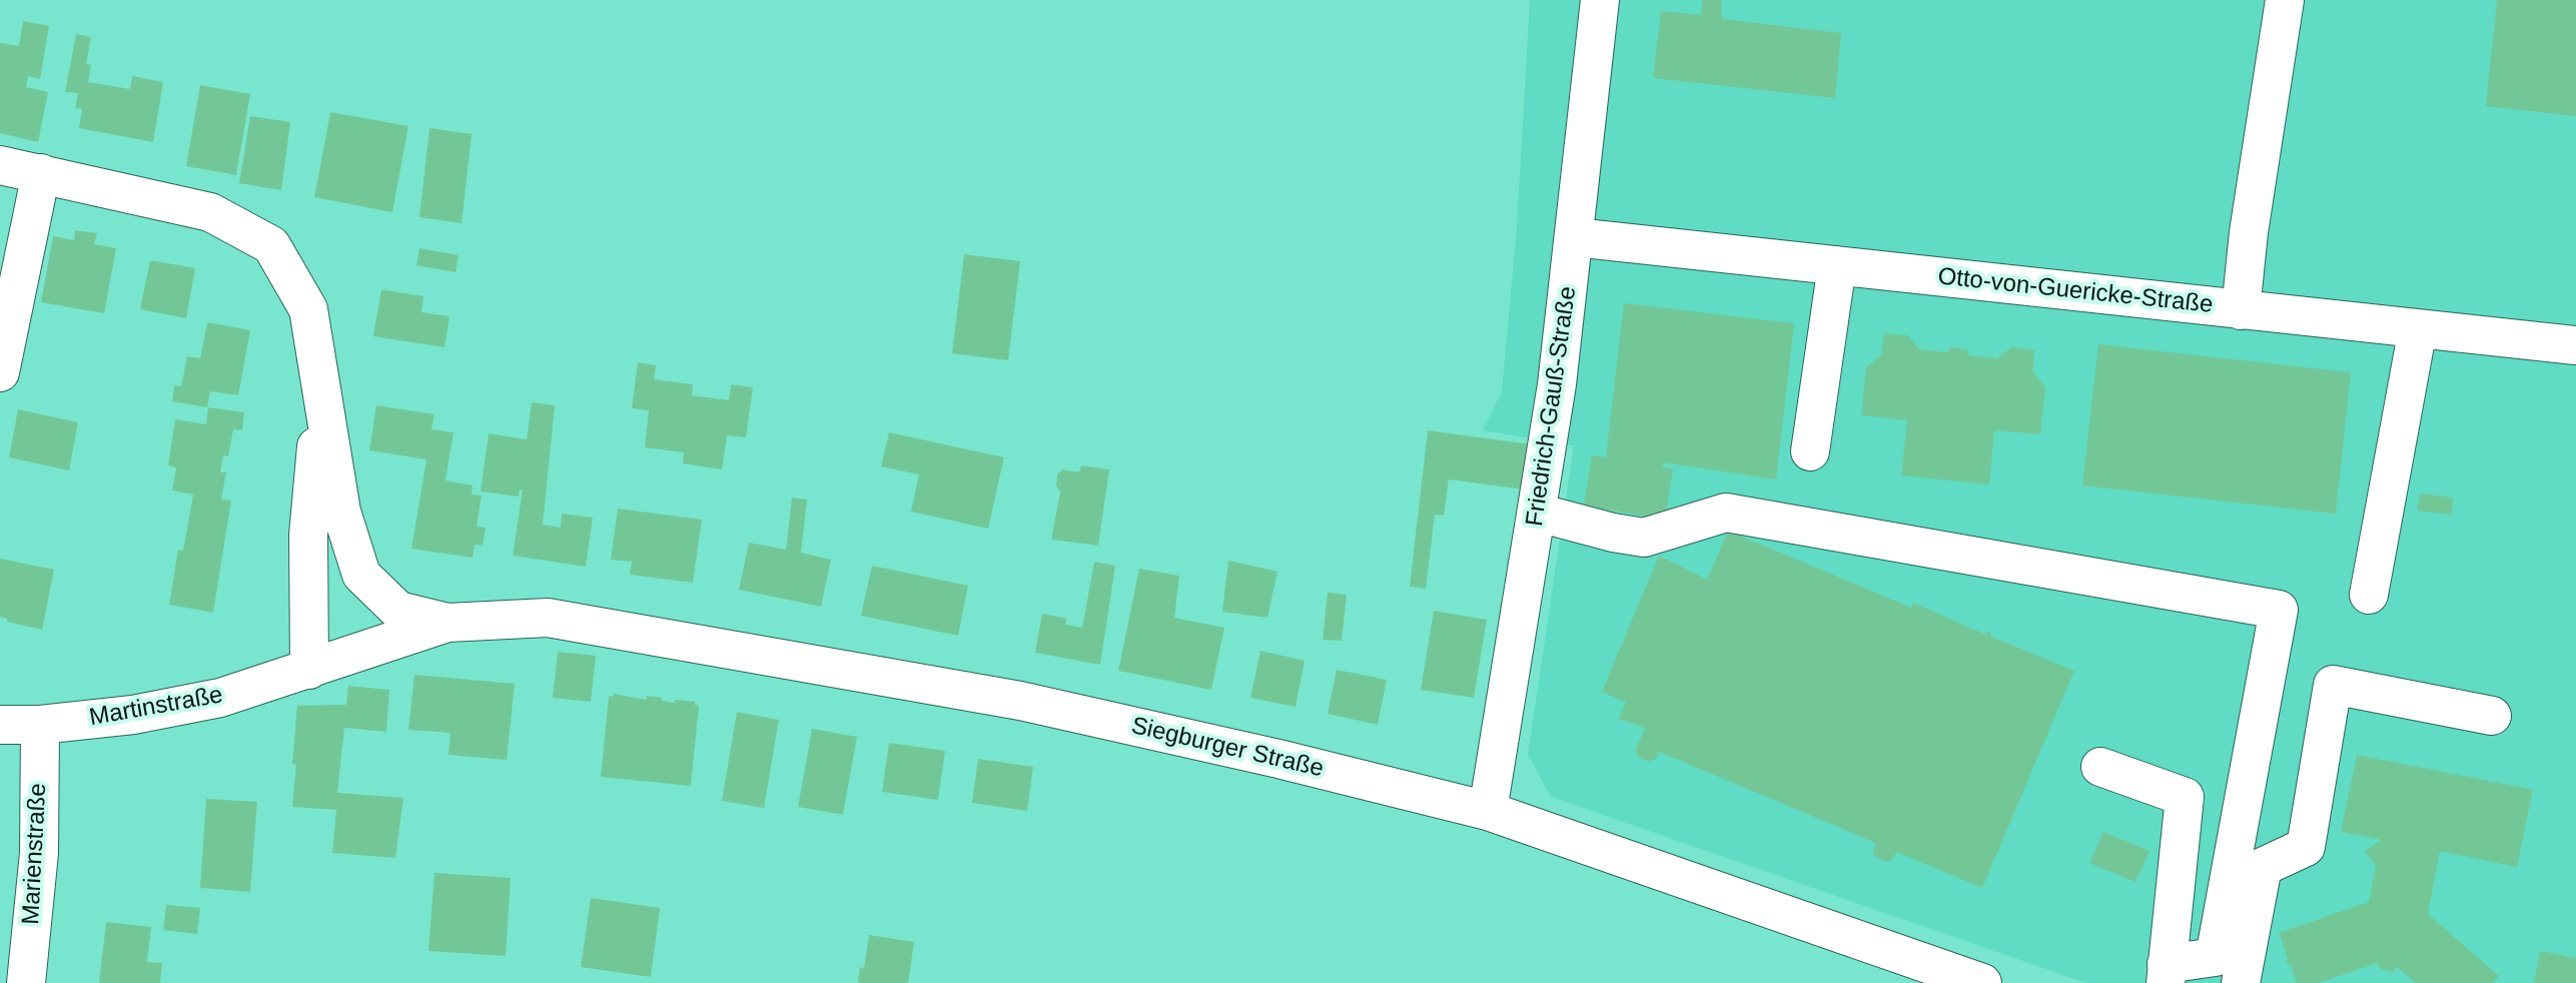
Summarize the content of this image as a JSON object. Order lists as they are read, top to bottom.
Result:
{
  "streets": {
    "street": [
      "Otto-von-Guericke-Straße",
      "Friedrich-Gauß-Straße",
      "Martinstraße",
      "Siegburger Straße",
      "Marienstraße"
    ]
  },
  "crossings": [
    ["Otto-von-Guericke-Straße", "Friedrich-Gauß-Straße"],
    ["Friedrich-Gauß-Straße", "Siegburger Straße"],
    ["Martinstraße", "Siegburger Straße"],
    ["Martinstraße", "Marienstraße"]
  ]
}
